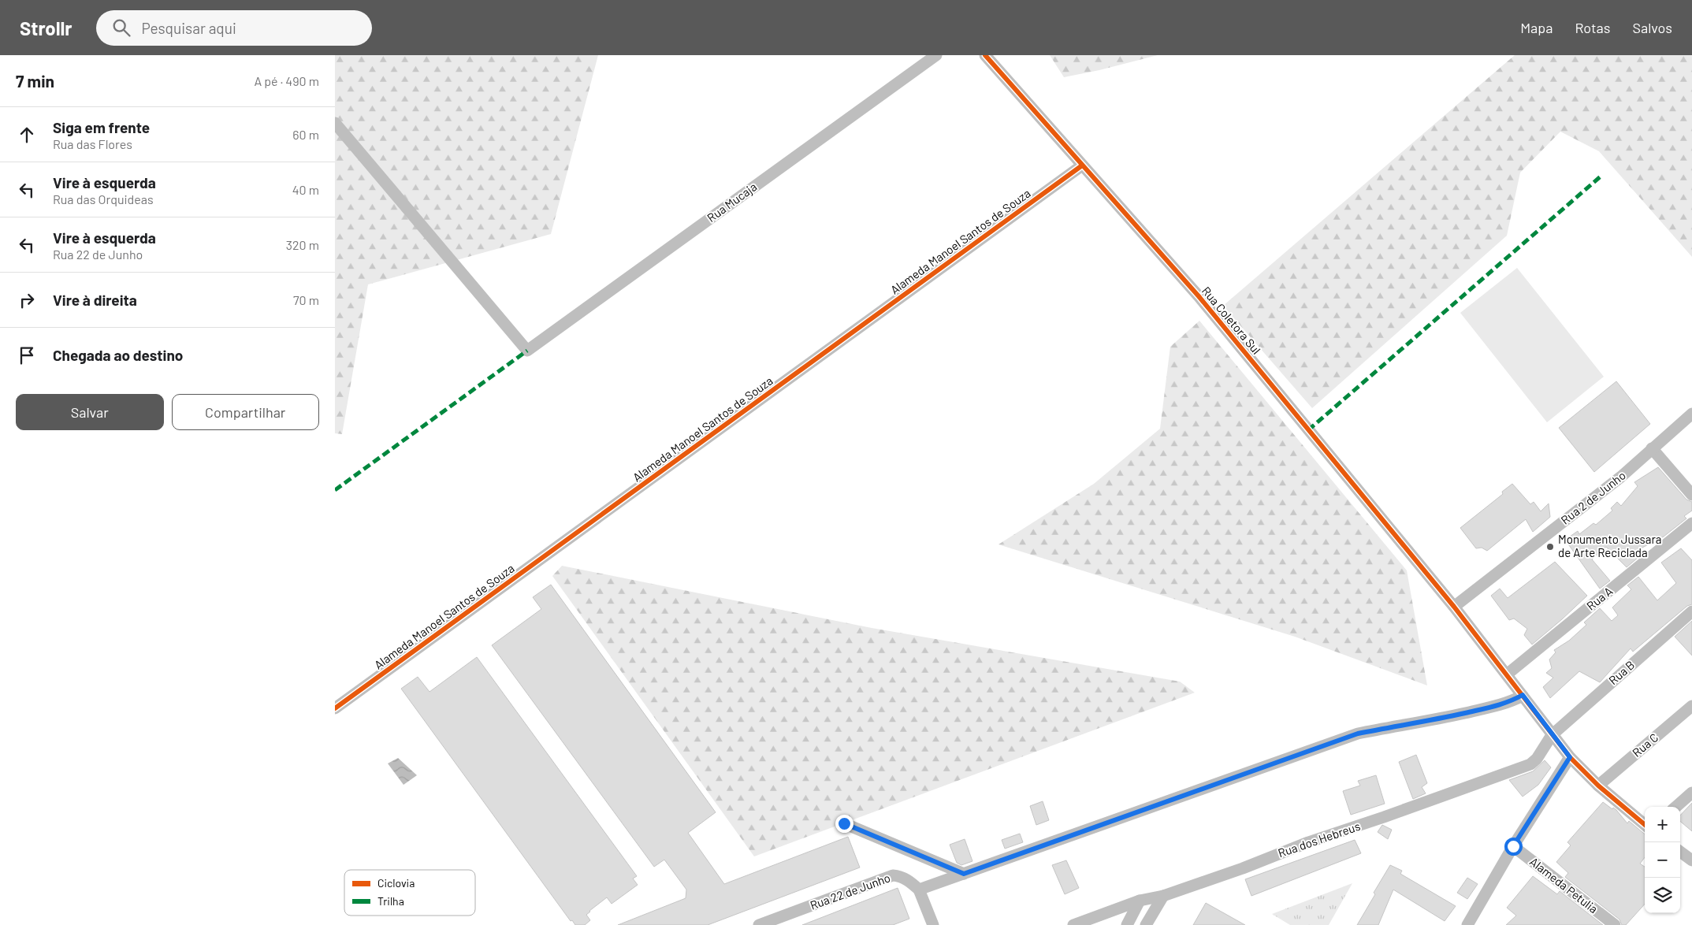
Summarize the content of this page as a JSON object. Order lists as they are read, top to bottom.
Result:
{
  "streets": {
    "street": [
      "Rua Mucaja",
      "Alameda Manoel Santos de Souza",
      "Rua Coletora Sul",
      "Rua 2 de Junho",
      "Rua A",
      "Rua B",
      "Rua C",
      "Rua dos Hebreus",
      "Alameda Petulia",
      "Rua 22 de Junho"
    ]
  },
  "crossings": [
    ["Alameda Manoel Santos de Souza", "Rua Coletora Sul"],
    ["Rua Coletora Sul", "Rua 2 de Junho"],
    ["Rua Coletora Sul", "Rua A"],
    ["Rua Coletora Sul", "Rua B"],
    ["Rua Coletora Sul", "Rua C"],
    ["Rua Coletora Sul", "Rua dos Hebreus"],
    ["Rua B", "Rua dos Hebreus"]
  ],
  "places": ["Monumento Jussara de Arte Reciclada"],
  "legend": ["Ciclovia", "Trilha"],
  "page": {
    "header": "Strollr",
    "search": "Pesquisar aqui",
    "nav": ["Mapa", "Rotas", "Salvos"],
    "heading": ["7 min", "A pé · 490 m"],
    "list": [
      ["Siga em frente", "Rua das Flores", "60 m"],
      ["Vire à esquerda", "Rua das Orquideas", "40 m"],
      ["Vire à esquerda", "Rua 22 de Junho", "320 m"],
      ["Vire à direita", "70 m"],
      "Chegada ao destino"
    ],
    "buttons": ["Salvar", "Compartilhar"],
    "map_buttons": ["+", "−"]
  }
}
